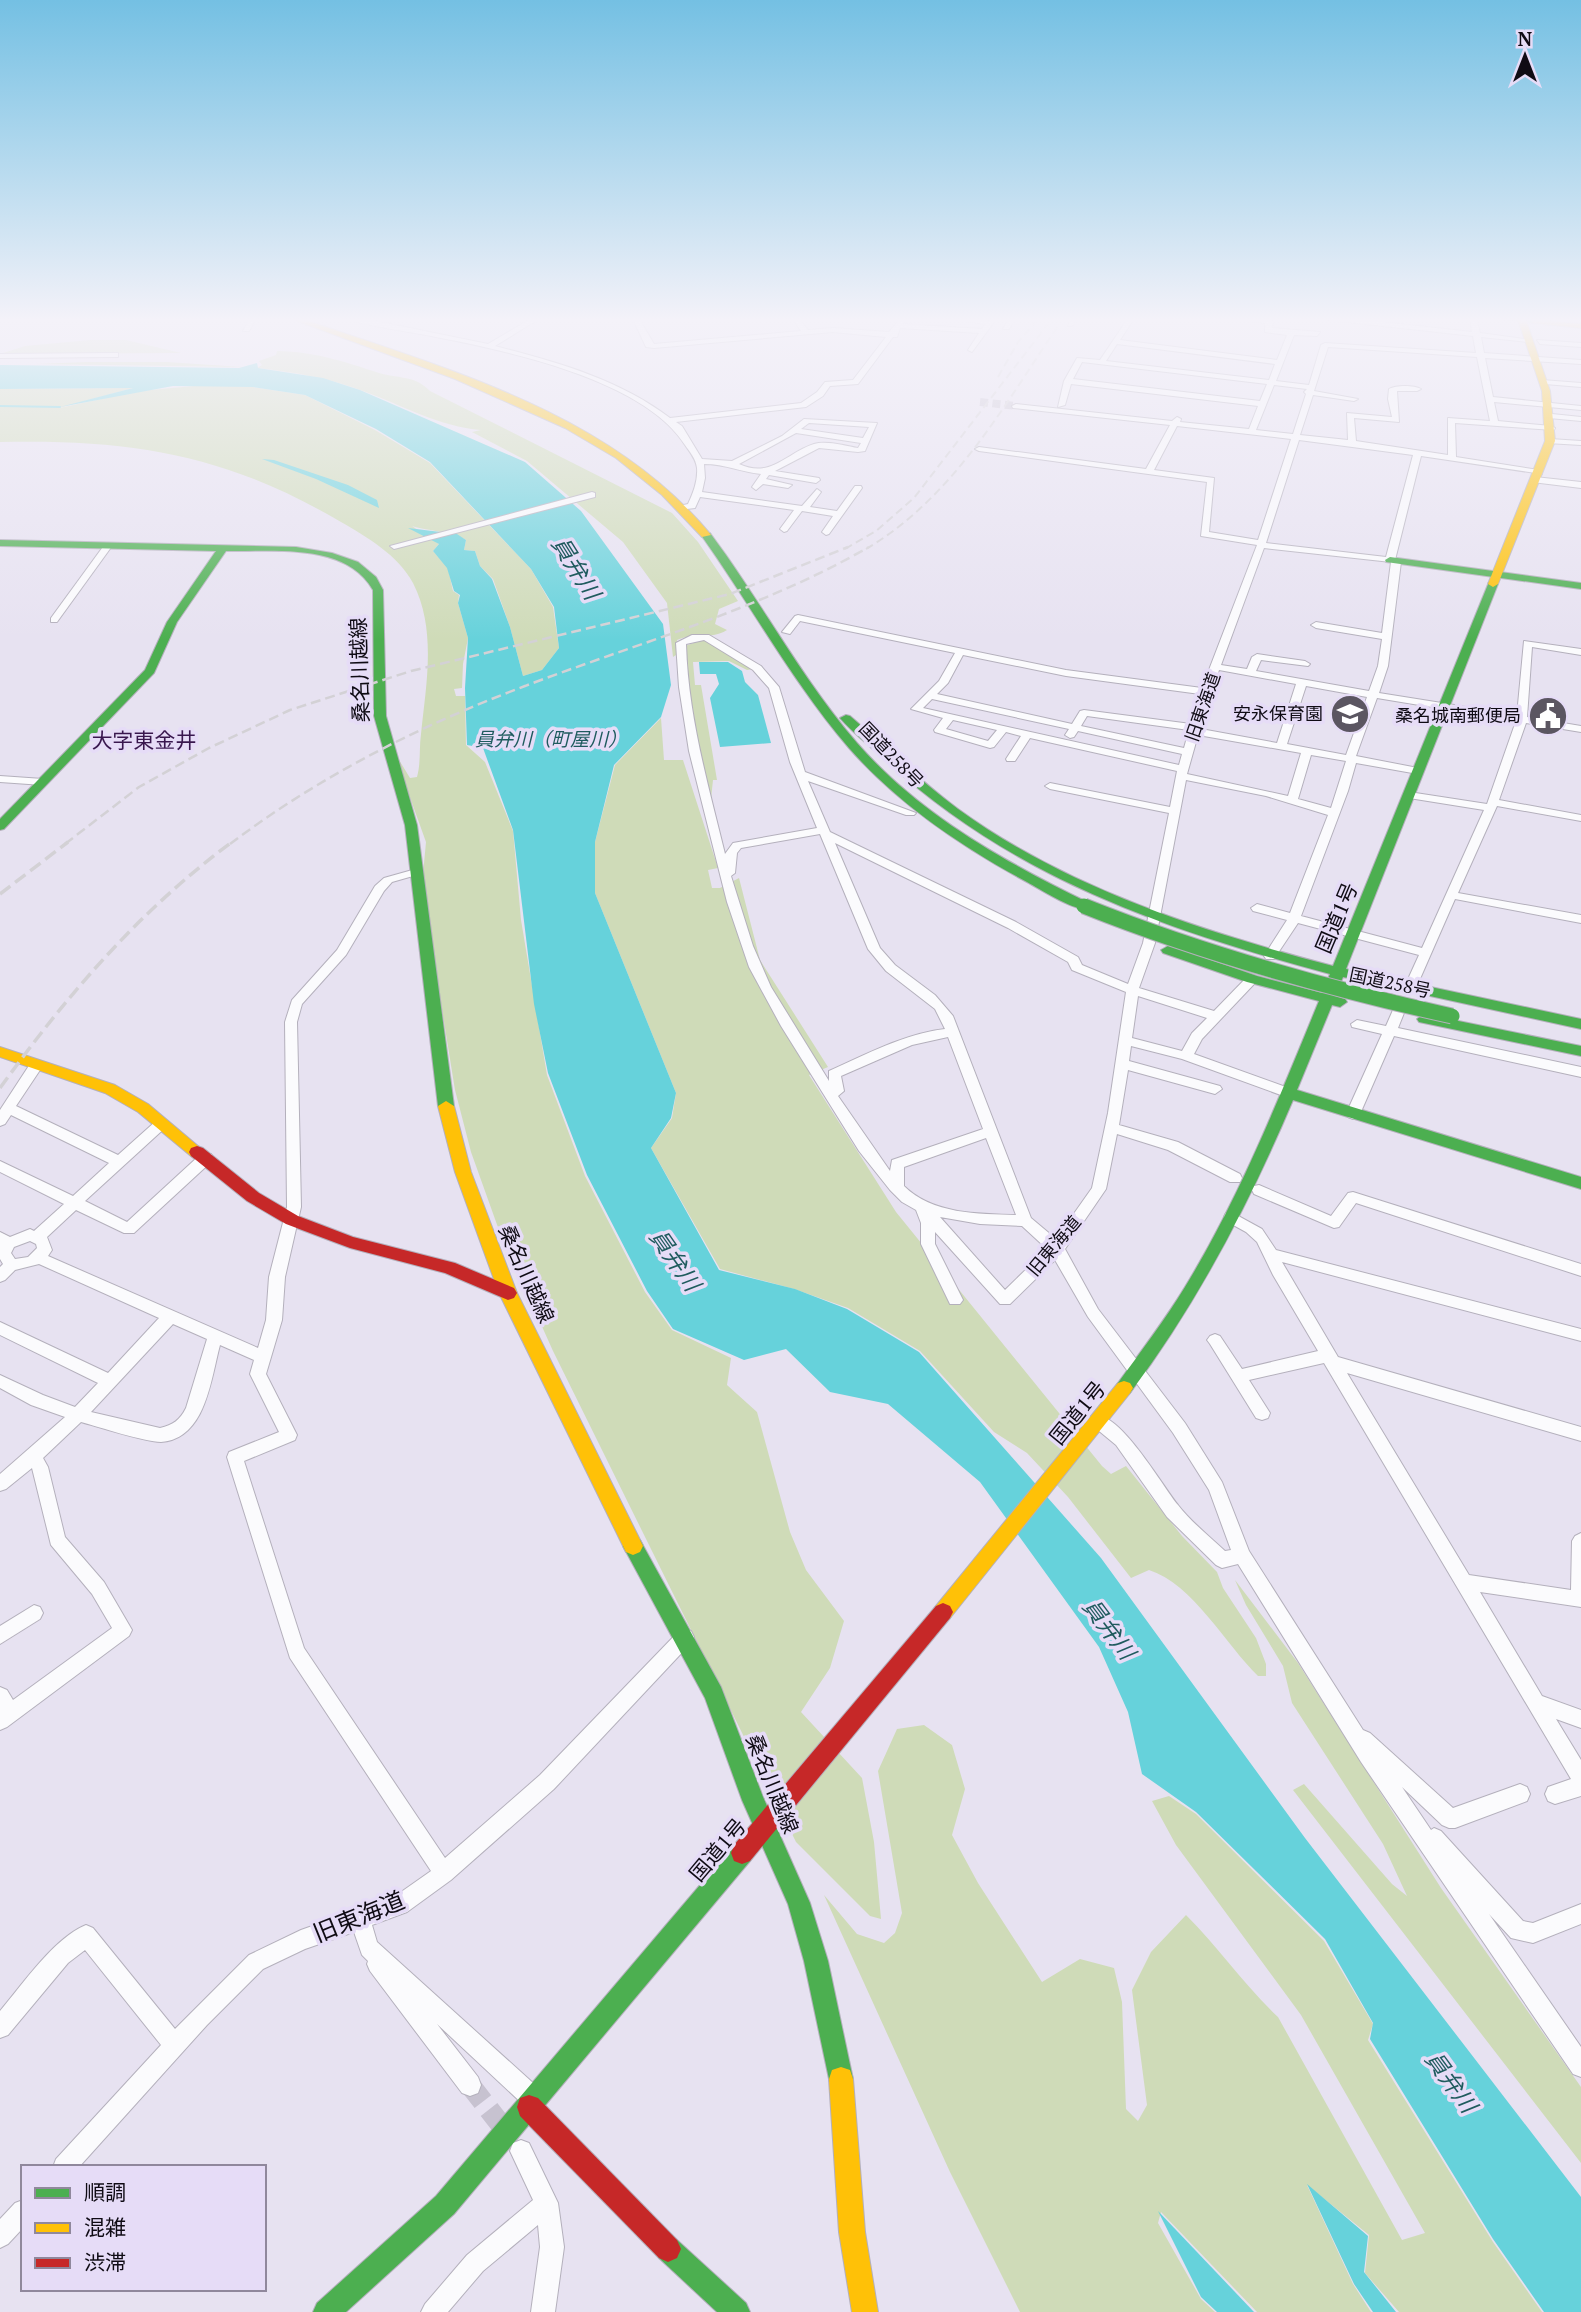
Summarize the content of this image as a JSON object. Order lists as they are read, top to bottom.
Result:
{
  "streets": {
    "main road": ["桑名川越線", "国道258号", "国道1号"],
    "street": ["旧東海道"]
  },
  "crossings": [
    ["桑名川越線", "旧東海道"],
    ["桑名川越線", "国道1号"]
  ],
  "districts": ["大字東金井"],
  "water": ["員弁川", "員弁川（町屋川）"],
  "places": {
    "school or university": ["安永保育園"],
    "public building": ["桑名城南郵便局"]
  },
  "legend": ["順調", "混雑", "渋滞"],
  "north": "top"
}
